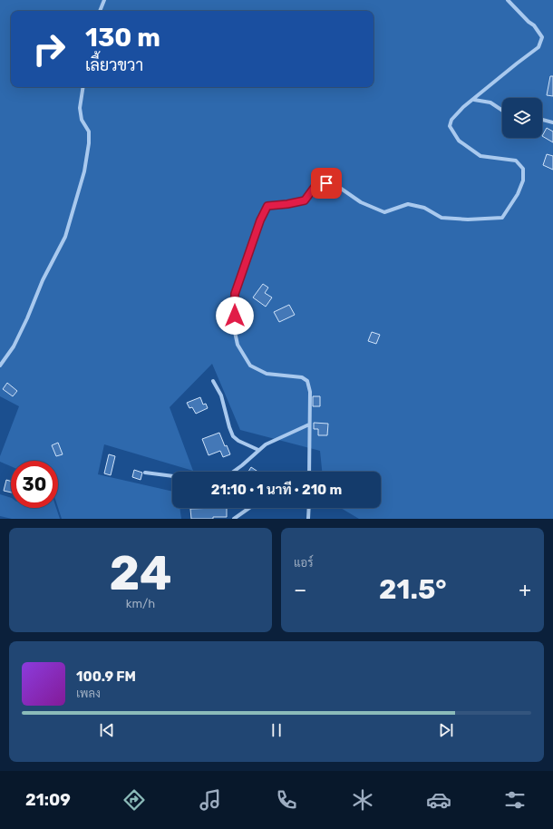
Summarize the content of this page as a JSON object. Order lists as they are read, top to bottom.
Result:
{
  "page": {
    "turn": ["130 m", "เลี้ยวขวา"],
    "limit": "30",
    "trip": "21:10 · 1 นาที · 210 m",
    "tile": [
      ["24", "km/h"],
      "แอร์"
    ],
    "heat": ["−", "21.5°", "+"],
    "song": ["100.9 FM", "เพลง"],
    "tabs": "21:09"
  }
}
